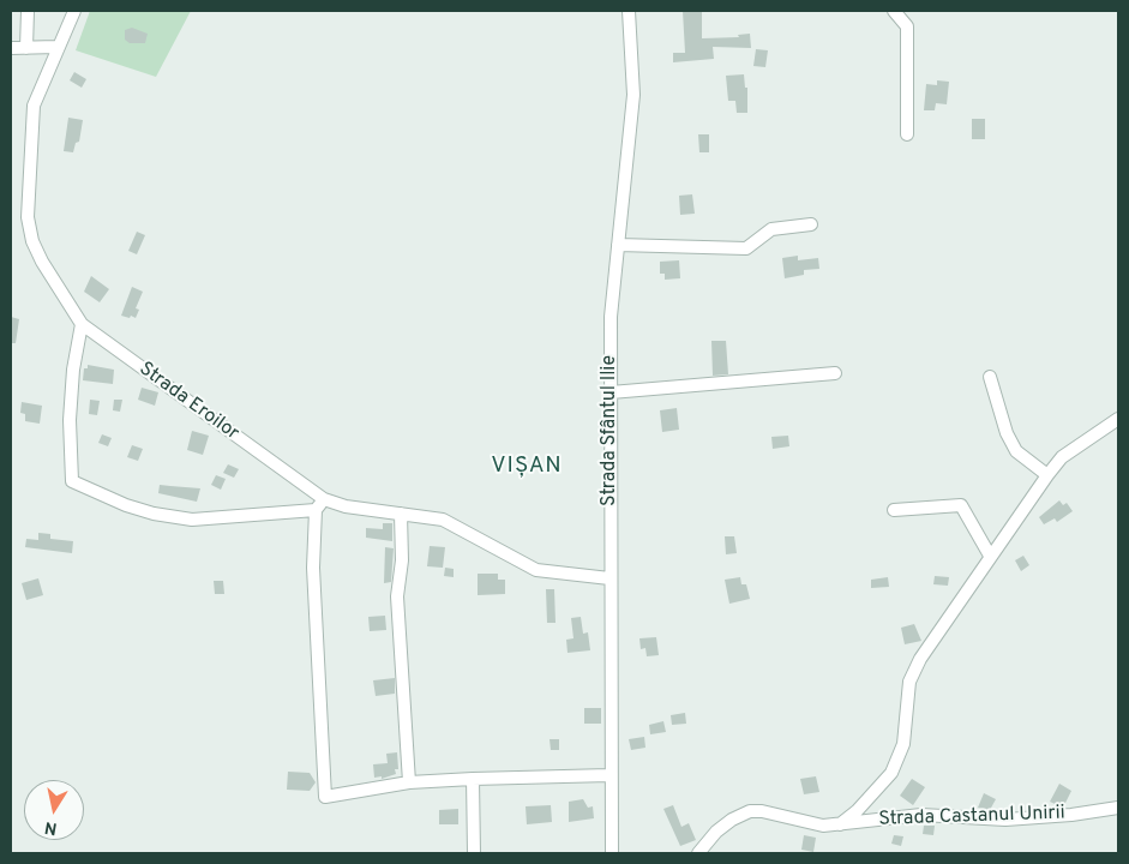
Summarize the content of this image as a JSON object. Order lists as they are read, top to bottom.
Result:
{
  "streets": {
    "street": ["Strada Eroilor", "Strada Sfântul Ilie", "Strada Castanul Unirii"]
  },
  "crossings": [
    ["Strada Eroilor", "Strada Sfântul Ilie"]
  ],
  "districts": ["VIȘAN"],
  "north": "bottom"
}
